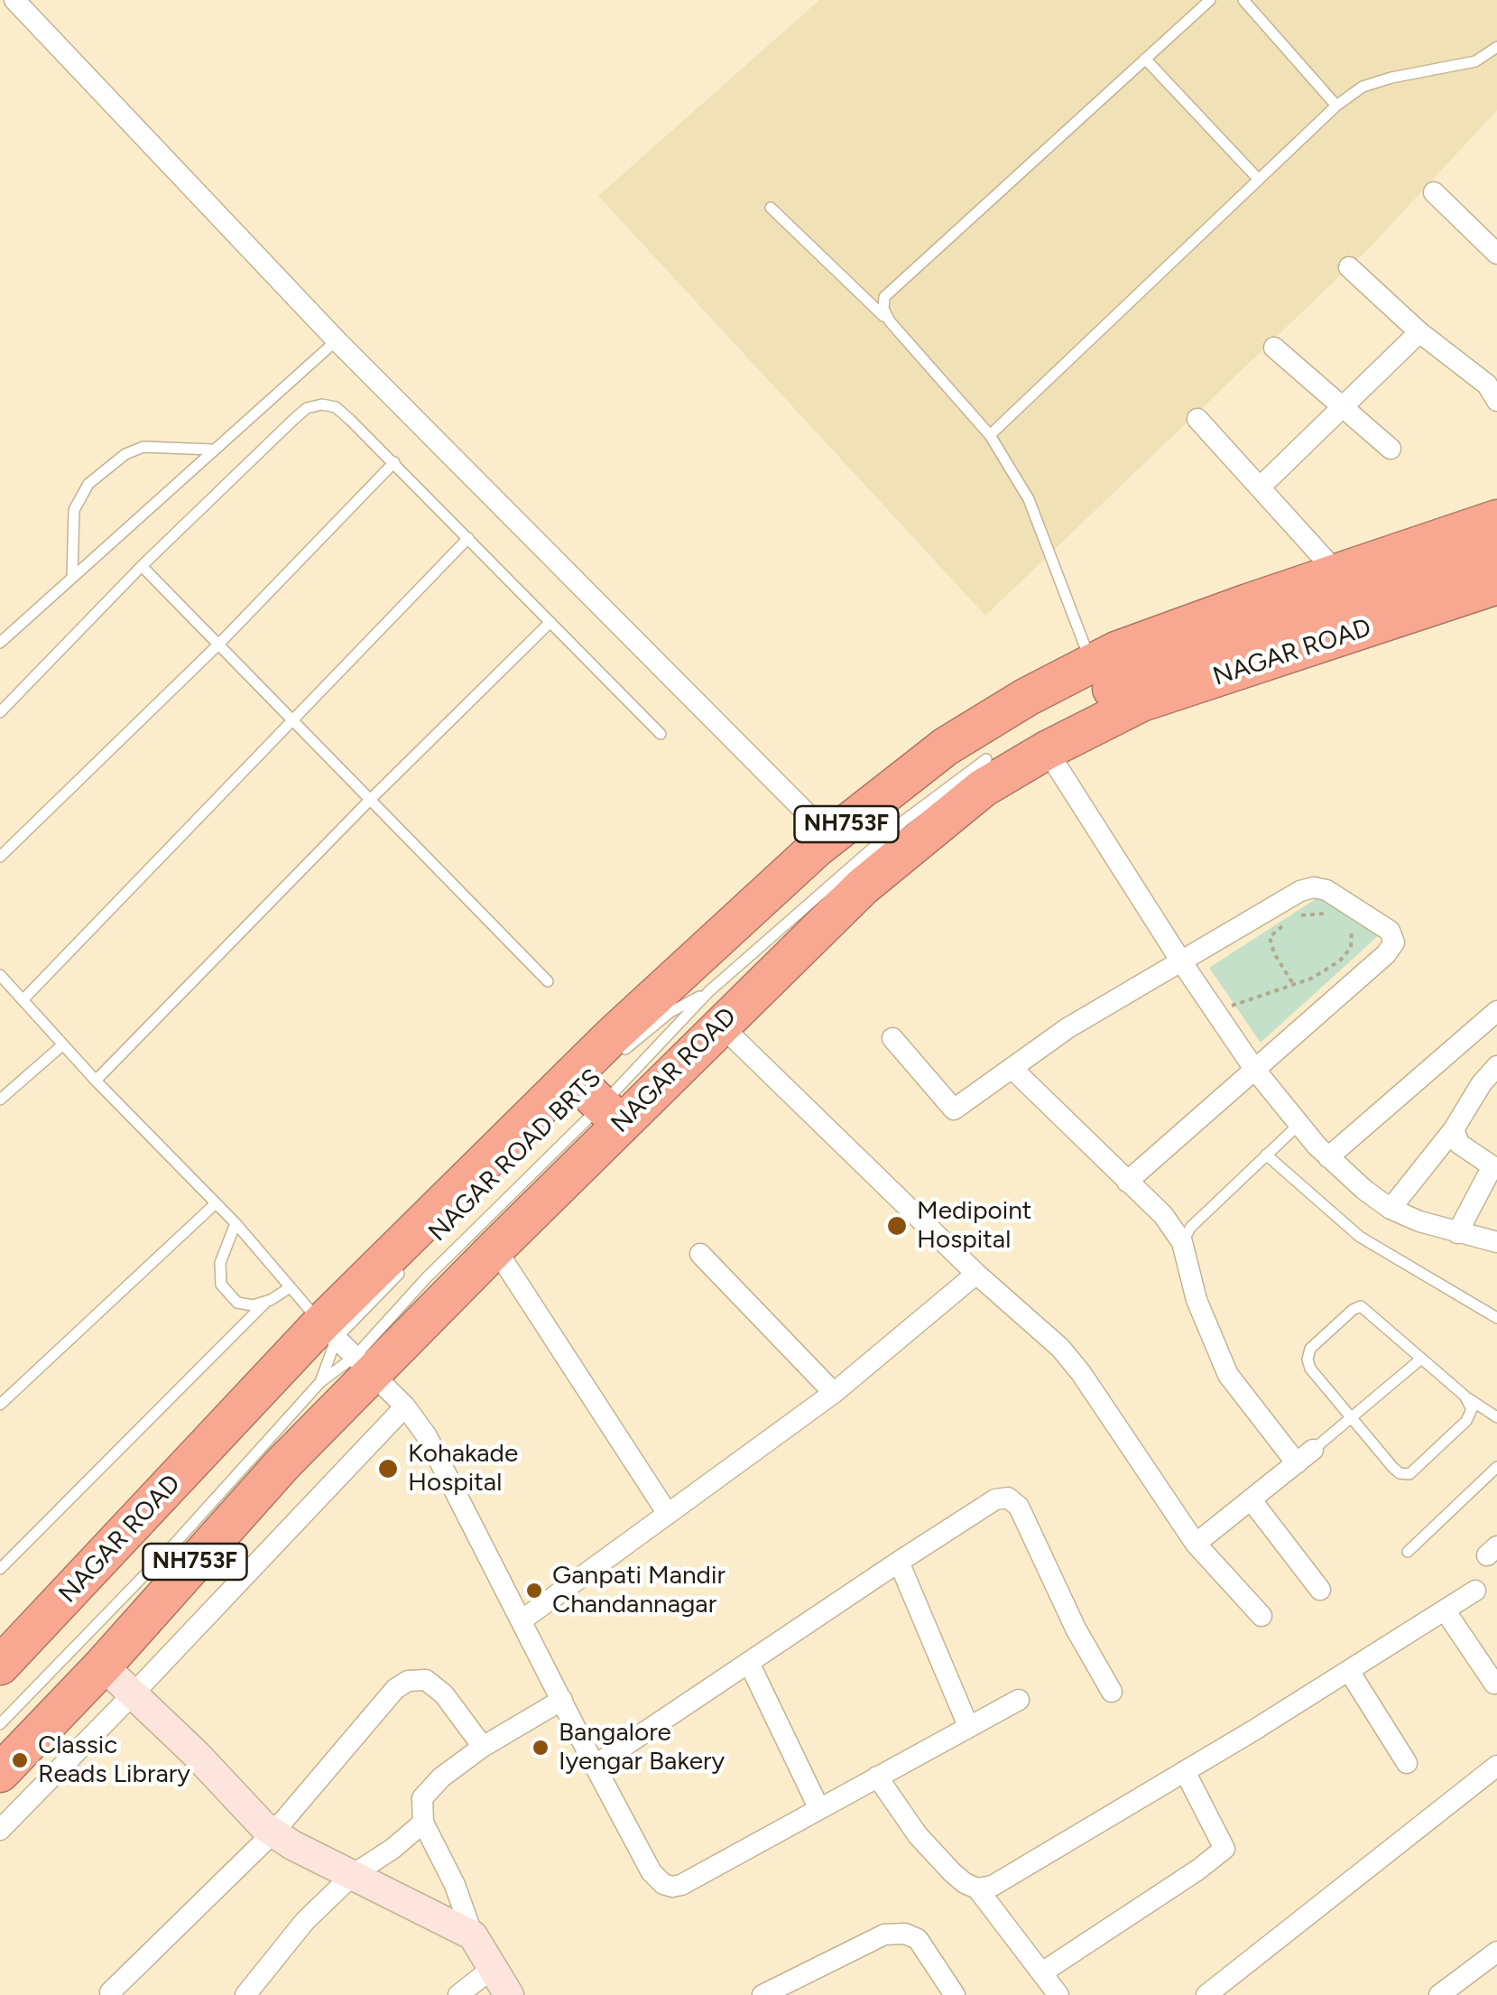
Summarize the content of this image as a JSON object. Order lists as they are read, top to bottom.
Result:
{
  "streets": {
    "highway": ["NAGAR ROAD", "NH753F"],
    "lane": ["NAGAR ROAD BRTS"]
  },
  "crossings": [
    ["NAGAR ROAD", "NAGAR ROAD BRTS"]
  ],
  "places": [
    "Medipoint Hospital",
    "Kohakade Hospital",
    "Ganpati Mandir Chandannagar",
    "Bangalore Iyengar Bakery",
    "Classic Reads Library"
  ]
}
